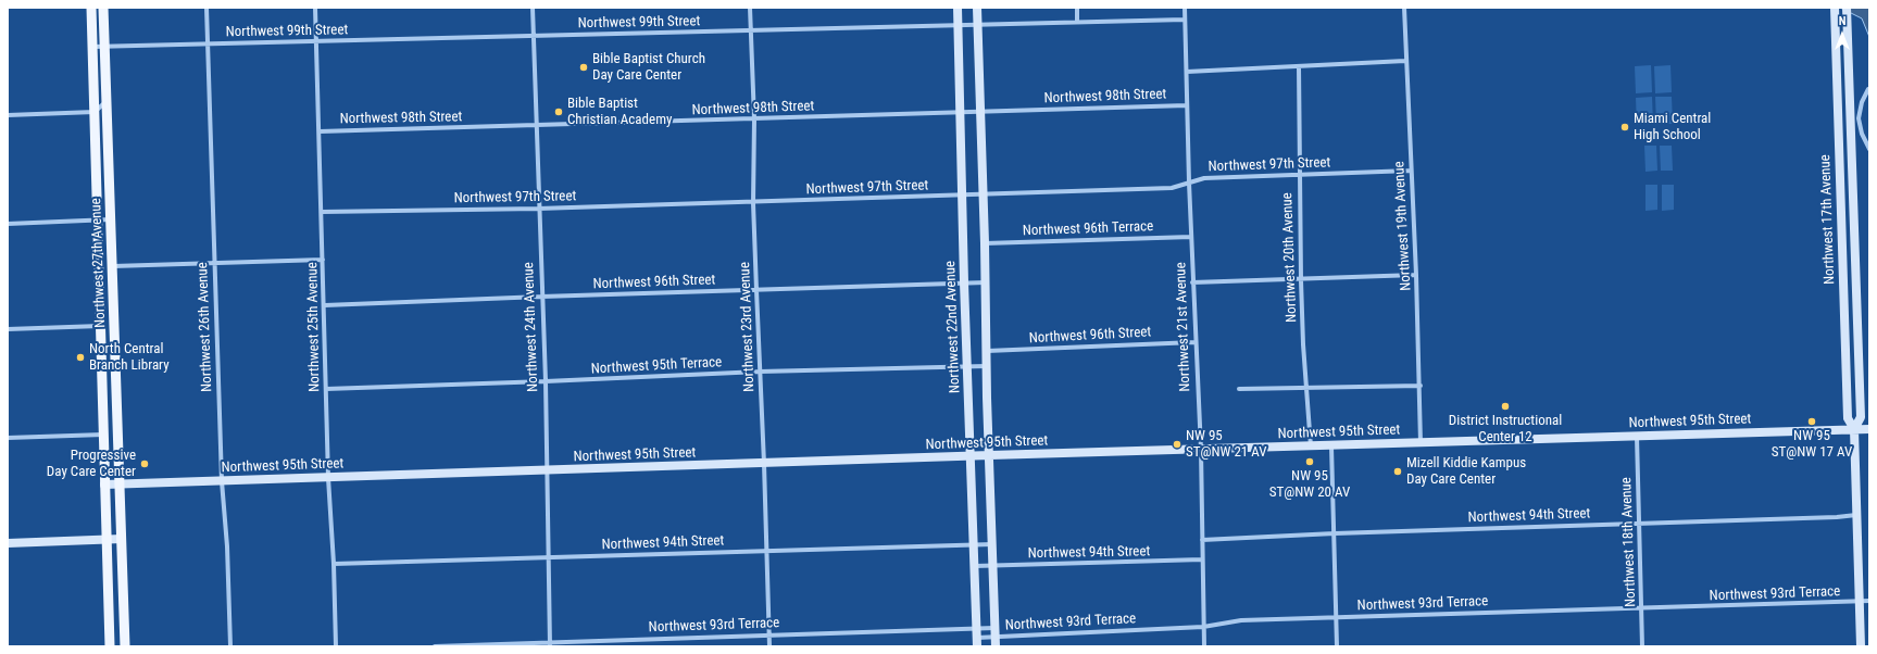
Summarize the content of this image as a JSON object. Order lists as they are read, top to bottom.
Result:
{
  "streets": {
    "main road": [
      "Northwest 17th Avenue",
      "Northwest 27th Avenue",
      "Northwest 22nd Avenue",
      "Northwest 95th Street"
    ],
    "street": [
      "Northwest 99th Street",
      "Northwest 98th Street",
      "Northwest 97th Street",
      "Northwest 19th Avenue",
      "Northwest 96th Terrace",
      "Northwest 20th Avenue",
      "Northwest 96th Street",
      "Northwest 26th Avenue",
      "Northwest 25th Avenue",
      "Northwest 24th Avenue",
      "Northwest 23rd Avenue",
      "Northwest 21st Avenue",
      "Northwest 95th Terrace",
      "Northwest 94th Street",
      "Northwest 18th Avenue",
      "Northwest 93rd Terrace"
    ]
  },
  "crossings": [
    ["Northwest 99th Street", "Northwest 27th Avenue"],
    ["Northwest 99th Street", "Northwest 26th Avenue"],
    ["Northwest 99th Street", "Northwest 25th Avenue"],
    ["Northwest 99th Street", "Northwest 24th Avenue"],
    ["Northwest 99th Street", "Northwest 23rd Avenue"],
    ["Northwest 99th Street", "Northwest 22nd Avenue"],
    ["Northwest 99th Street", "Northwest 21st Avenue"],
    ["Northwest 98th Street", "Northwest 25th Avenue"],
    ["Northwest 98th Street", "Northwest 24th Avenue"],
    ["Northwest 98th Street", "Northwest 23rd Avenue"],
    ["Northwest 98th Street", "Northwest 22nd Avenue"],
    ["Northwest 98th Street", "Northwest 21st Avenue"],
    ["Northwest 97th Street", "Northwest 19th Avenue"],
    ["Northwest 97th Street", "Northwest 20th Avenue"],
    ["Northwest 97th Street", "Northwest 25th Avenue"],
    ["Northwest 97th Street", "Northwest 24th Avenue"],
    ["Northwest 97th Street", "Northwest 23rd Avenue"],
    ["Northwest 97th Street", "Northwest 22nd Avenue"],
    ["Northwest 97th Street", "Northwest 21st Avenue"],
    ["Northwest 17th Avenue", "Northwest 95th Street"],
    ["Northwest 17th Avenue", "Northwest 94th Street"],
    ["Northwest 17th Avenue", "Northwest 93rd Terrace"],
    ["Northwest 19th Avenue", "Northwest 95th Street"],
    ["Northwest 96th Terrace", "Northwest 21st Avenue"],
    ["Northwest 20th Avenue", "Northwest 95th Street"],
    ["Northwest 27th Avenue", "Northwest 95th Street"],
    ["Northwest 96th Street", "Northwest 25th Avenue"],
    ["Northwest 96th Street", "Northwest 24th Avenue"],
    ["Northwest 96th Street", "Northwest 23rd Avenue"],
    ["Northwest 96th Street", "Northwest 22nd Avenue"],
    ["Northwest 96th Street", "Northwest 21st Avenue"],
    ["Northwest 26th Avenue", "Northwest 95th Street"],
    ["Northwest 25th Avenue", "Northwest 95th Terrace"],
    ["Northwest 25th Avenue", "Northwest 95th Street"],
    ["Northwest 25th Avenue", "Northwest 94th Street"],
    ["Northwest 24th Avenue", "Northwest 95th Terrace"],
    ["Northwest 24th Avenue", "Northwest 95th Street"],
    ["Northwest 24th Avenue", "Northwest 94th Street"],
    ["Northwest 24th Avenue", "Northwest 93rd Terrace"],
    ["Northwest 23rd Avenue", "Northwest 95th Terrace"],
    ["Northwest 23rd Avenue", "Northwest 95th Street"],
    ["Northwest 23rd Avenue", "Northwest 94th Street"],
    ["Northwest 23rd Avenue", "Northwest 93rd Terrace"],
    ["Northwest 22nd Avenue", "Northwest 95th Terrace"],
    ["Northwest 22nd Avenue", "Northwest 95th Street"],
    ["Northwest 22nd Avenue", "Northwest 94th Street"],
    ["Northwest 22nd Avenue", "Northwest 93rd Terrace"],
    ["Northwest 21st Avenue", "Northwest 95th Street"],
    ["Northwest 21st Avenue", "Northwest 94th Street"],
    ["Northwest 21st Avenue", "Northwest 93rd Terrace"],
    ["Northwest 95th Street", "Northwest 18th Avenue"],
    ["Northwest 94th Street", "Northwest 18th Avenue"],
    ["Northwest 18th Avenue", "Northwest 93rd Terrace"]
  ],
  "places": [
    "Bible Baptist Church Day Care Center",
    "Bible Baptist Christian Academy",
    "Miami Central High School",
    "North Central Branch Library",
    "District Instructional Center 12",
    "NW 95 ST@NW 17 AV",
    "NW 95 ST@NW 21 AV",
    "NW 95 ST@NW 20 AV",
    "Progressive Day Care Center",
    "Mizell Kiddie Kampus Day Care Center"
  ],
  "north": "top"
}
